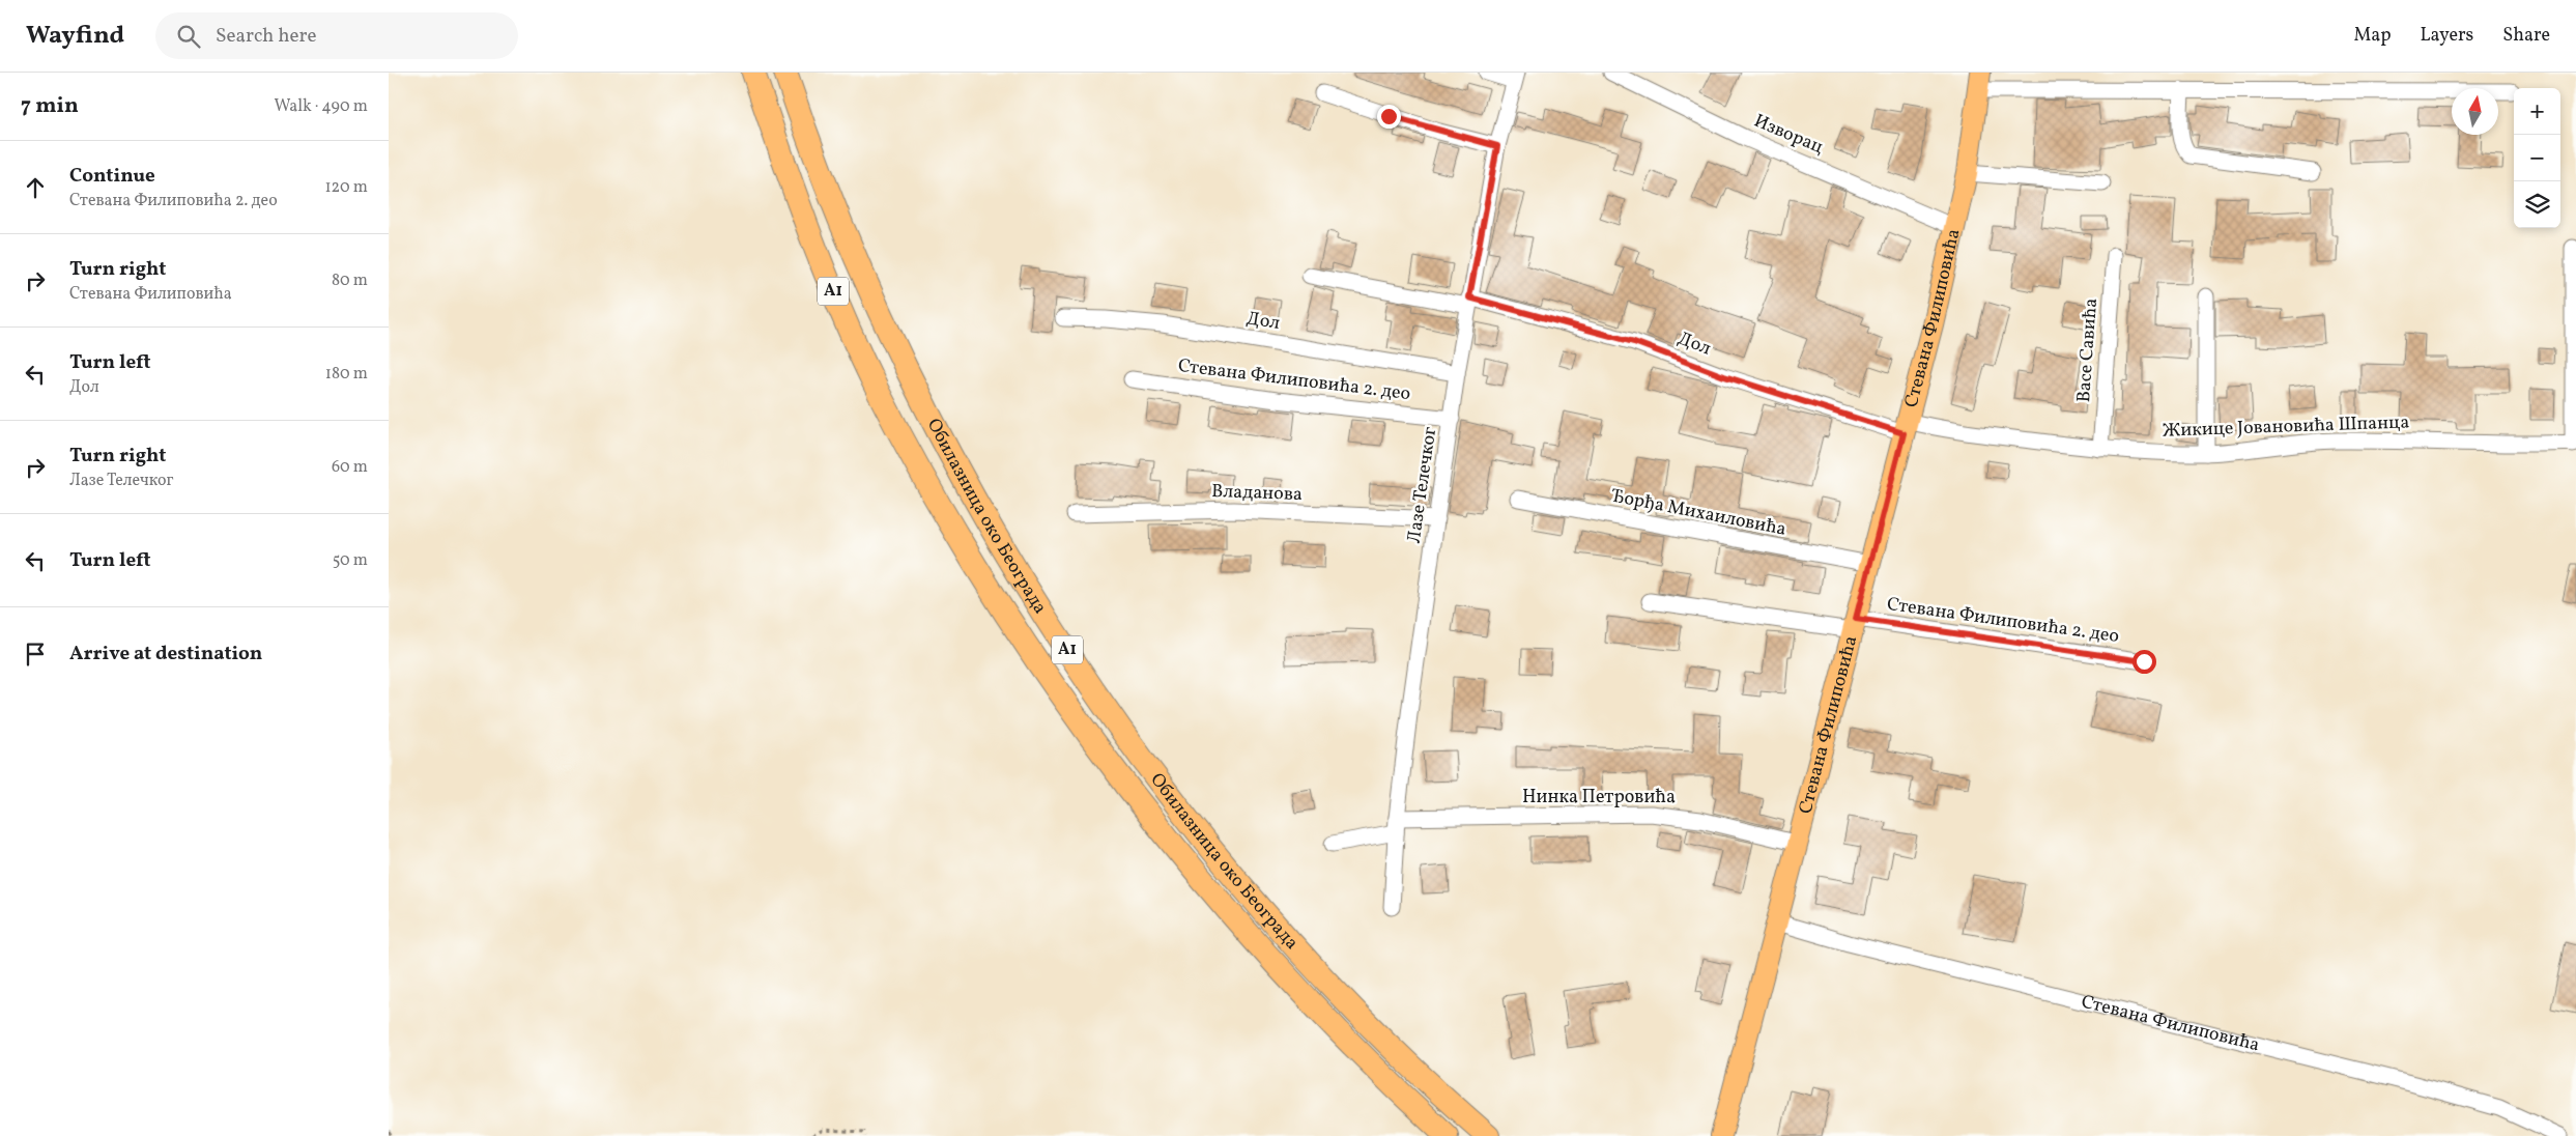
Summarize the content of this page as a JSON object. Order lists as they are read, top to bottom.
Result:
{
  "streets": {
    "highway": ["A1", "Обилазница око Београда"],
    "main road": ["Стевана Филиповића"],
    "street": [
      "Изворац",
      "Дол",
      "Васе Савића",
      "Стевана Филиповића 2. део",
      "Жикице Јовановића Шпанца",
      "Лазе Телечког",
      "Владанова",
      "Ђорђа Михаиловића",
      "Нинка Петровића"
    ]
  },
  "crossings": [
    ["Изворац", "Стевана Филиповића"],
    ["Стевана Филиповића", "Дол"],
    ["Стевана Филиповића", "Стевана Филиповића 2. део"],
    ["Стевана Филиповића", "Жикице Јовановића Шпанца"],
    ["Стевана Филиповића", "Ђорђа Михаиловића"],
    ["Стевана Филиповића", "Нинка Петровића"],
    ["Дол", "Жикице Јовановића Шпанца"],
    ["Дол", "Лазе Телечког"],
    ["Васе Савића", "Жикице Јовановића Шпанца"],
    ["Стевана Филиповића 2. део", "Лазе Телечког"],
    ["Лазе Телечког", "Владанова"],
    ["Лазе Телечког", "Нинка Петровића"]
  ],
  "north": "top",
  "page": {
    "header": "Wayfind",
    "search": "Search here",
    "nav": ["Map", "Layers", "Share"],
    "heading": ["7 min", "Walk · 490 m"],
    "map_buttons": ["+", "−"],
    "list": [
      ["Continue", "Стевана Филиповића 2. део", "120 m"],
      ["Turn right", "Стевана Филиповића", "80 m"],
      ["Turn left", "Дол", "180 m"],
      ["Turn right", "Лазе Телечког", "60 m"],
      ["Turn left", "50 m"],
      "Arrive at destination"
    ]
  }
}
